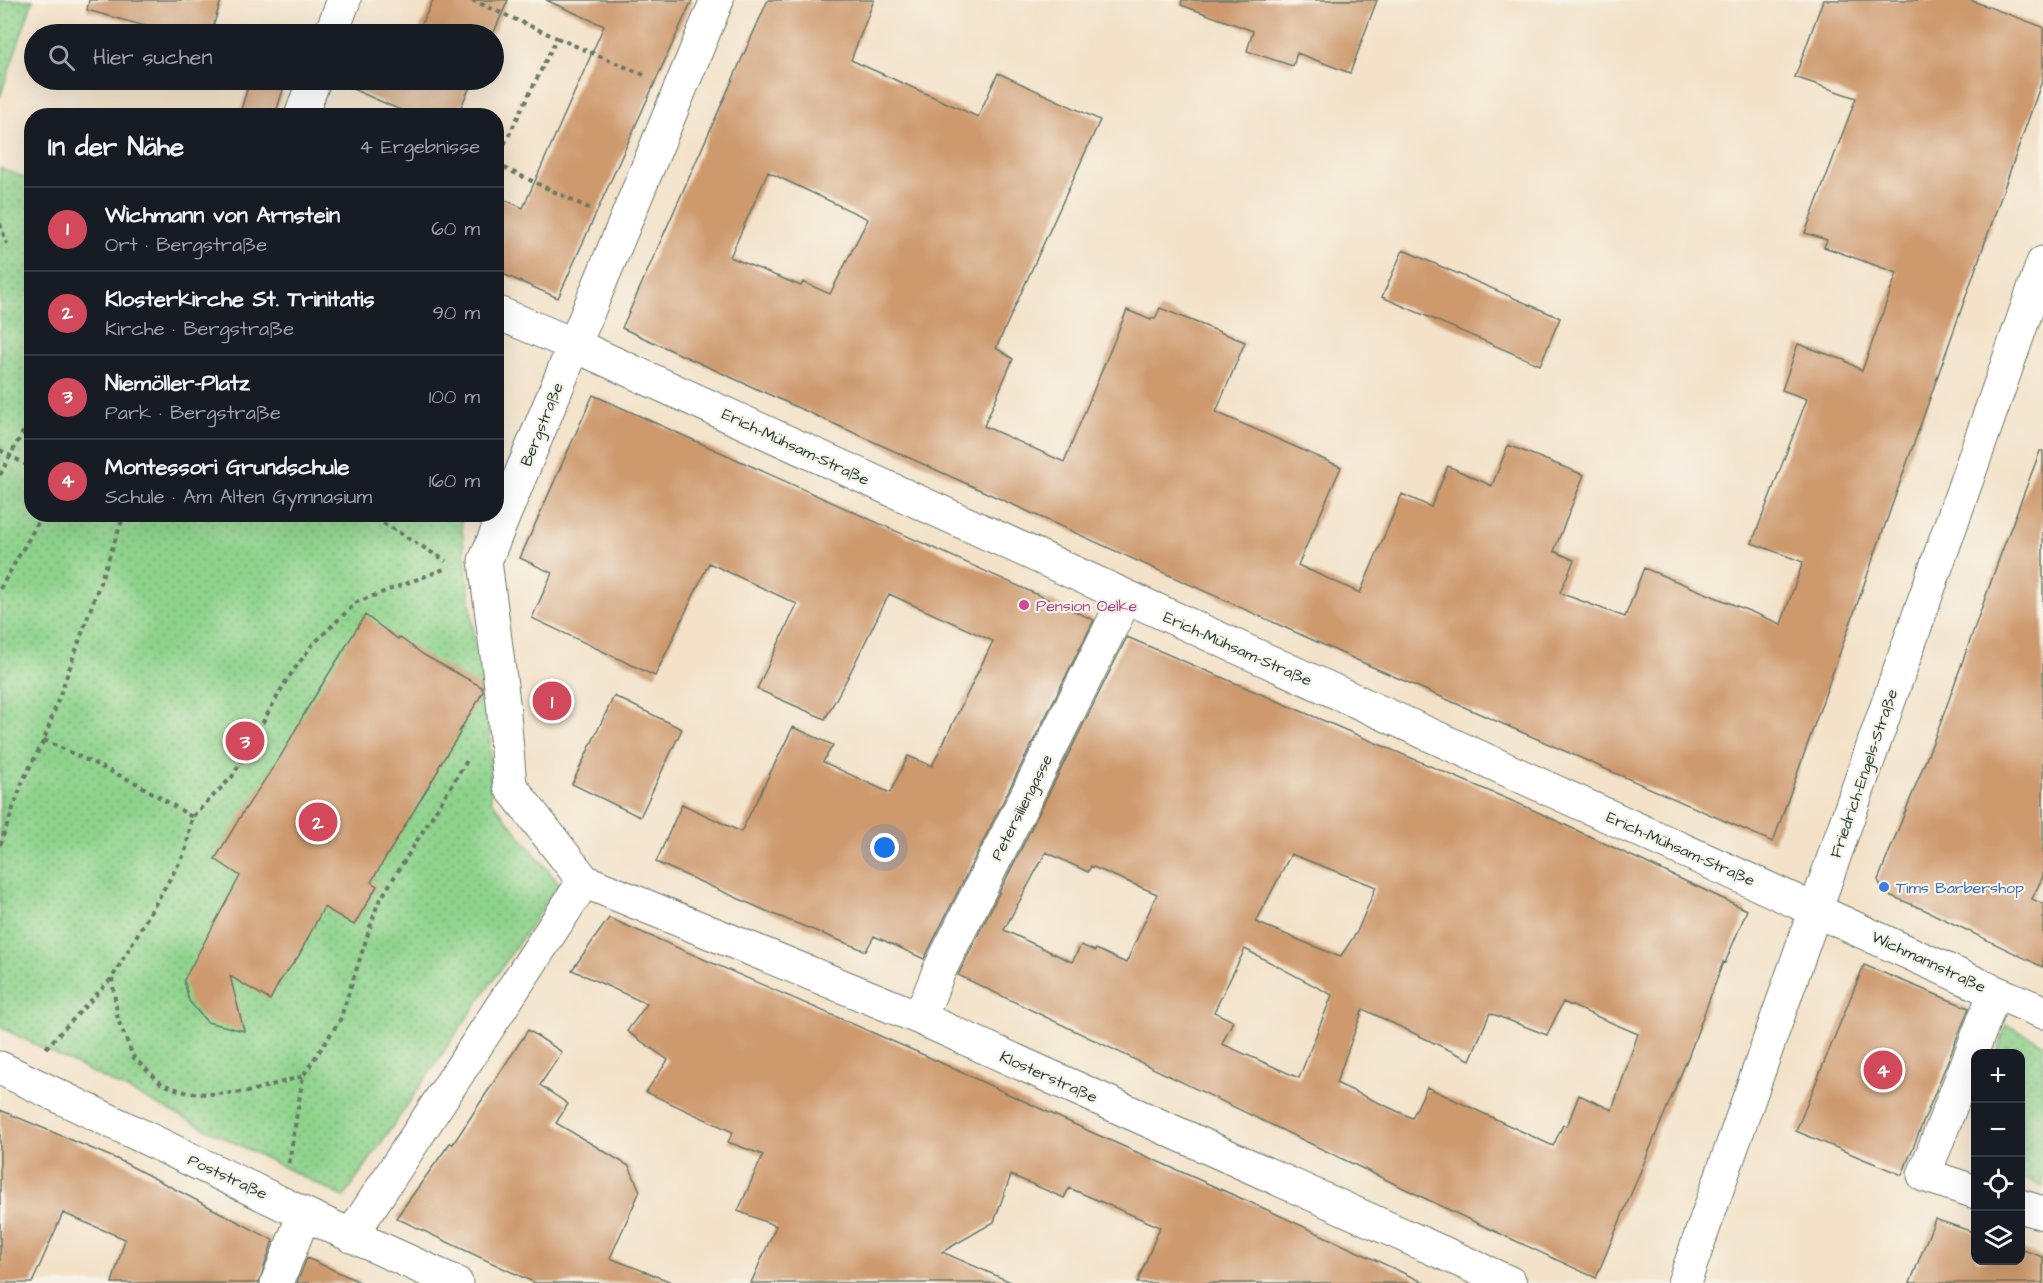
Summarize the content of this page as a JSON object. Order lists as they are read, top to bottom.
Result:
{
  "streets": {
    "street": [
      "Bergstraße",
      "Erich-Mühsam-Straße",
      "Friedrich-Engels-Straße",
      "Petersiliengasse",
      "Wichmannstraße",
      "Klosterstraße",
      "Poststraße"
    ]
  },
  "crossings": [
    ["Bergstraße", "Erich-Mühsam-Straße"],
    ["Bergstraße", "Klosterstraße"],
    ["Erich-Mühsam-Straße", "Friedrich-Engels-Straße"],
    ["Erich-Mühsam-Straße", "Petersiliengasse"],
    ["Erich-Mühsam-Straße", "Wichmannstraße"],
    ["Friedrich-Engels-Straße", "Wichmannstraße"],
    ["Petersiliengasse", "Klosterstraße"]
  ],
  "places": ["Pension Oelke", "Tims Barbershop"],
  "page": {
    "search": "Hier suchen",
    "heading": ["In der Nähe", "4 Ergebnisse"],
    "list": [
      {
        "mark": "1",
        "name": "Wichmann von Arnstein",
        "note": "Ort · Bergstraße",
        "value": "60 m"
      },
      {
        "mark": "2",
        "name": "Klosterkirche St. Trinitatis",
        "note": "Kirche · Bergstraße",
        "value": "90 m"
      },
      {
        "mark": "3",
        "name": "Niemöller-Platz",
        "note": "Park · Bergstraße",
        "value": "100 m"
      },
      {
        "mark": "4",
        "name": "Montessori Grundschule",
        "note": "Schule · Am Alten Gymnasium",
        "value": "160 m"
      }
    ],
    "pins": [
      "1",
      "3",
      "2",
      "4"
    ],
    "map_buttons": ["+", "−"]
  }
}
